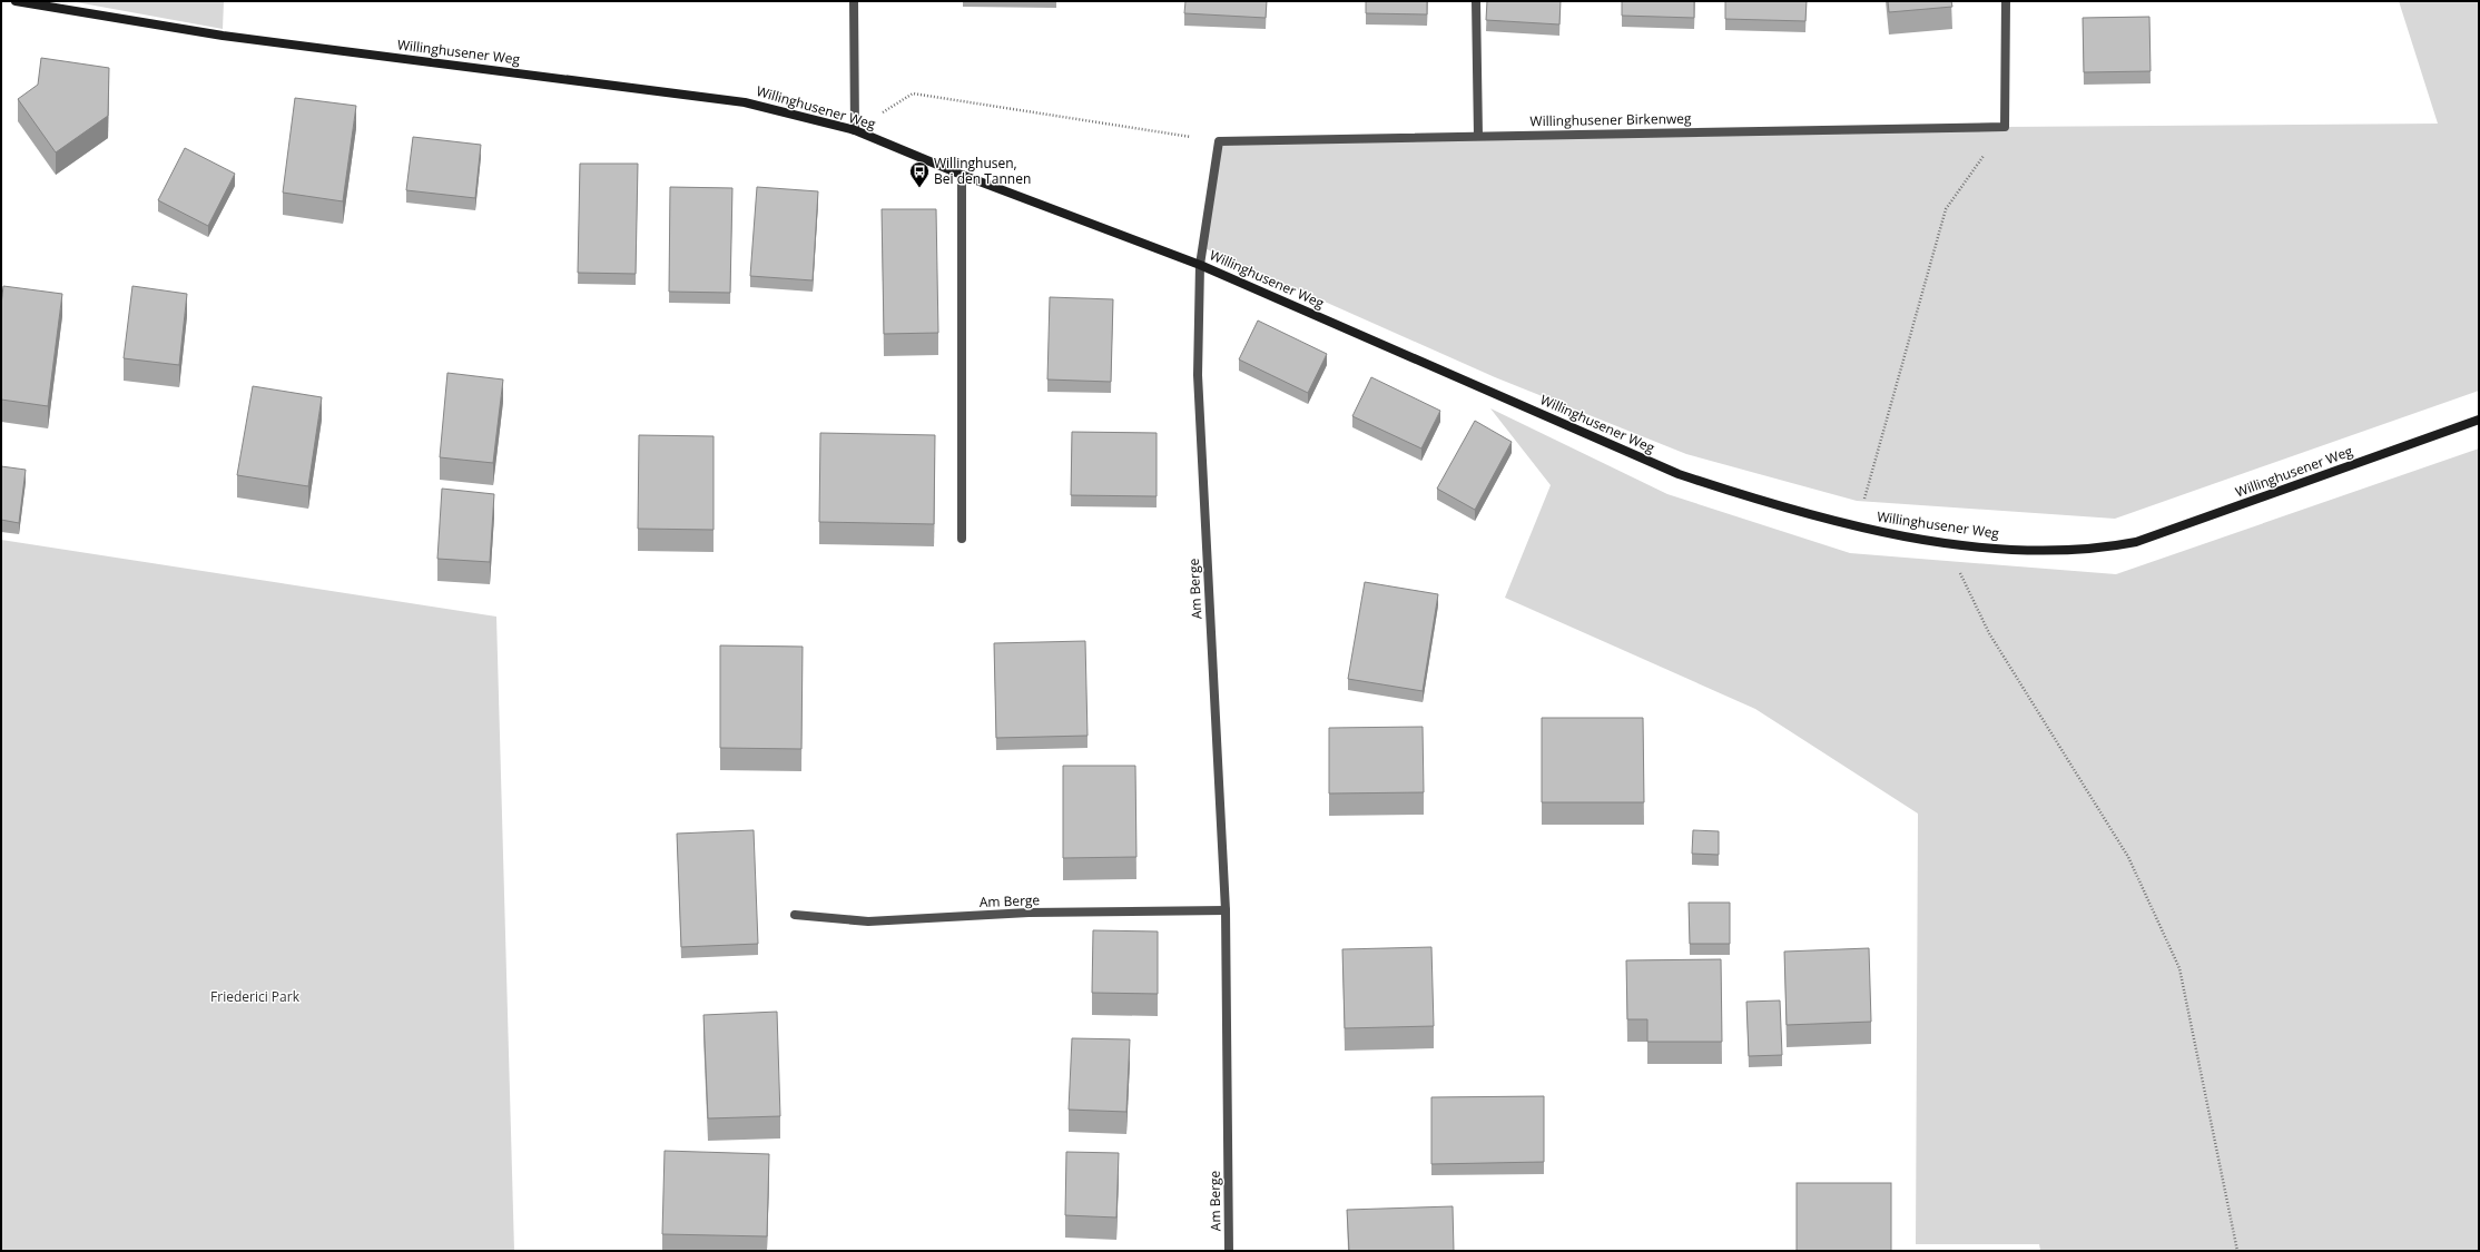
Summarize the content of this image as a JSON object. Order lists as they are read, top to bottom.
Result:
{
  "streets": {
    "street": ["Willinghusener Weg", "Willinghusener Birkenweg", "Am Berge"]
  },
  "crossings": [
    ["Willinghusener Weg", "Am Berge"]
  ],
  "parks": ["Friederici Park"],
  "places": {
    "bus stop": ["Willinghusen, Bei den Tannen"]
  }
}
